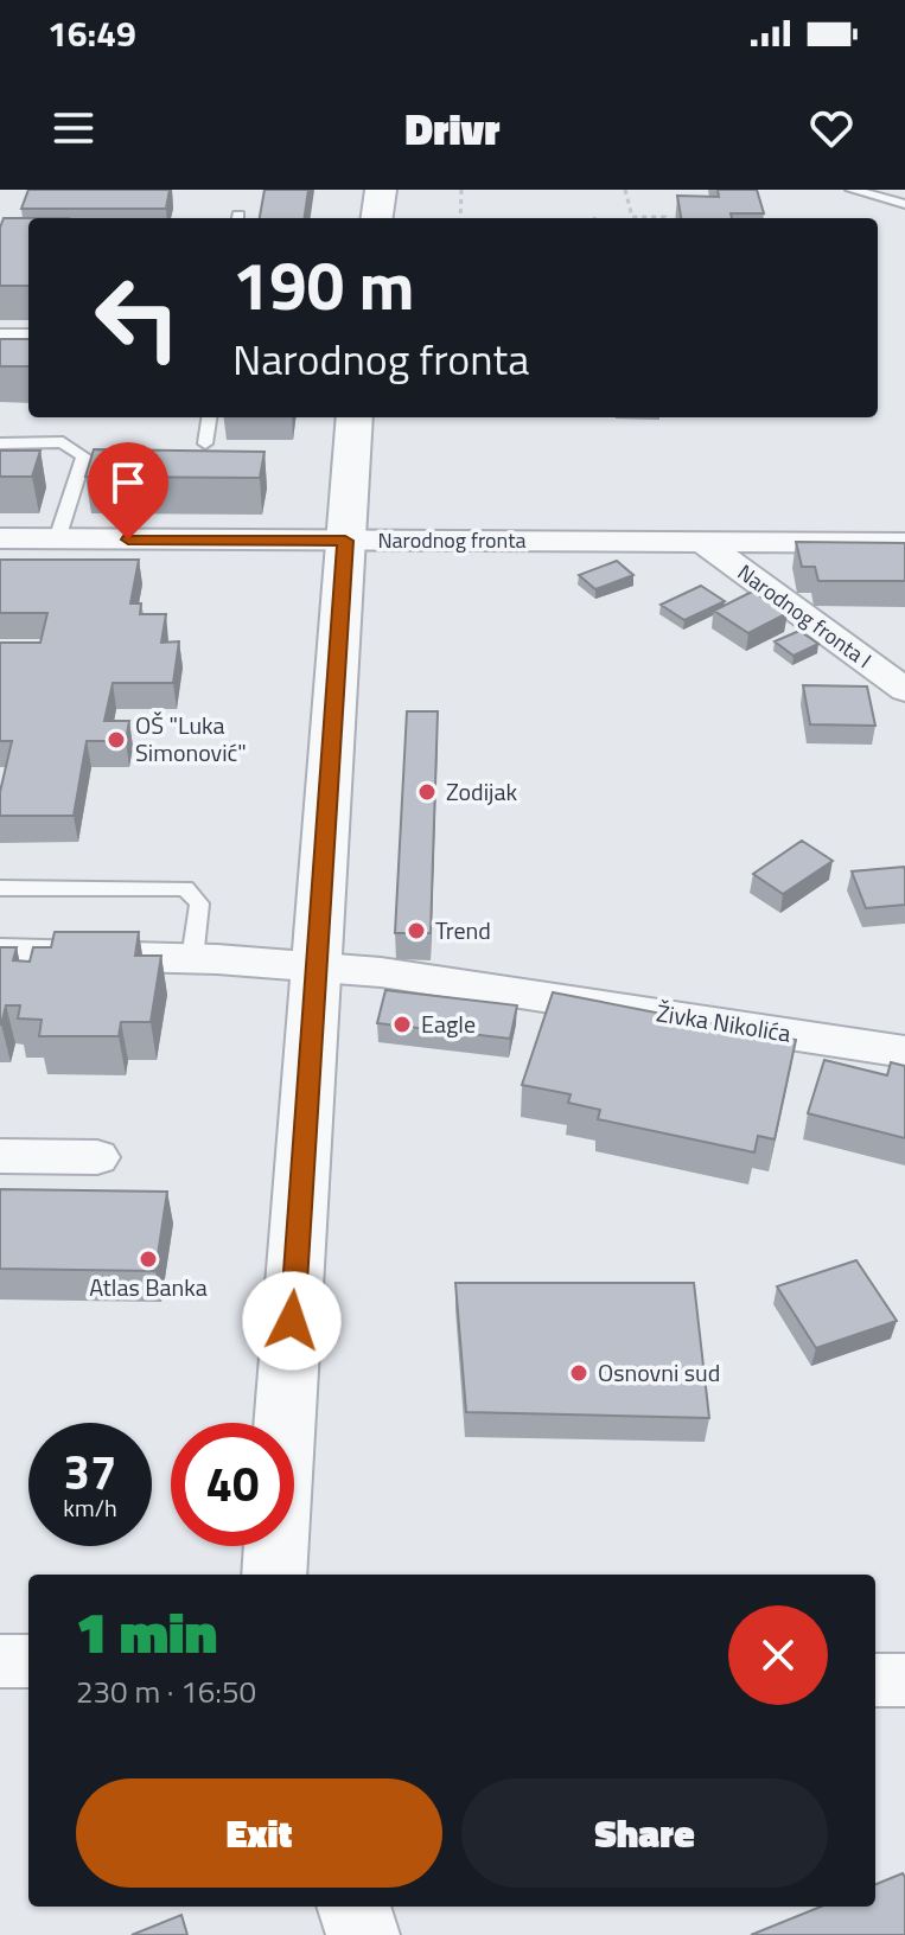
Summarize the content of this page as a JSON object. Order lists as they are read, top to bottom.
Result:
{
  "streets": {
    "street": ["Narodnog fronta", "Narodnog fronta I", "Živka Nikolića"]
  },
  "crossings": [
    ["Narodnog fronta", "Narodnog fronta I"]
  ],
  "places": [
    "OŠ \"Luka Simonović\"",
    "Zodijak",
    "Trend",
    "Eagle",
    "Atlas Banka",
    "Osnovni sud"
  ],
  "page": {
    "status": "16:49",
    "header": "Drivr",
    "turn": ["190 m", "Narodnog fronta"],
    "speed": "37 km/h",
    "limit": "40",
    "heading": ["1 min", "230 m · 16:50"],
    "buttons": ["Exit", "Share"]
  }
}
